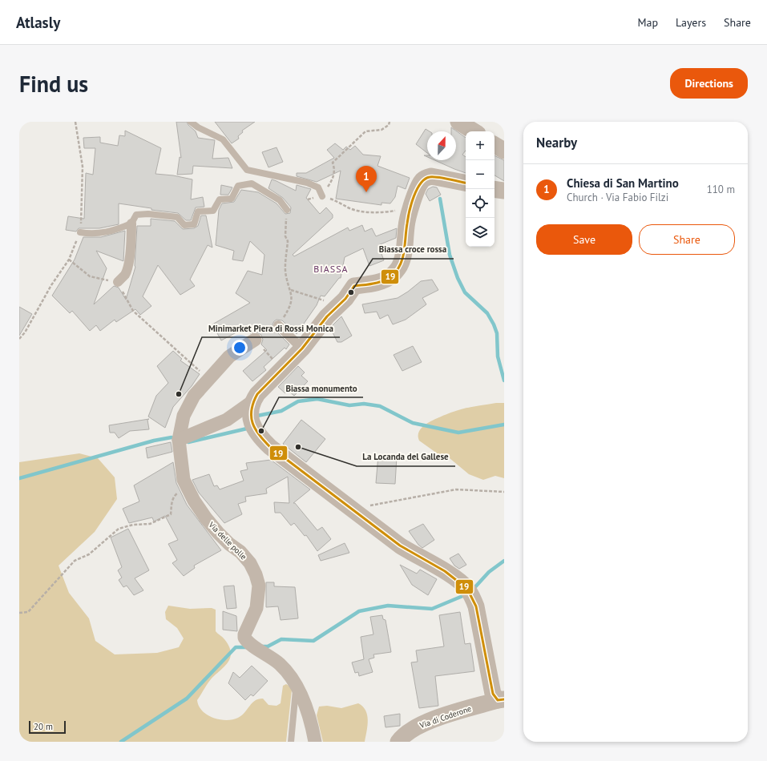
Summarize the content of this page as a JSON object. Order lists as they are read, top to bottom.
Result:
{
  "streets": {
    "street": ["Via delle polle", "Via di Coderone"]
  },
  "districts": ["BIASSA"],
  "places": [
    "Biassa croce rossa",
    "Minimarket Piera di Rossi Monica",
    "Biassa monumento",
    "La Locanda del Gallese"
  ],
  "lines": ["transit line 19"],
  "scale_bar": "20 m",
  "north": "top",
  "page": {
    "header": "Atlasly",
    "nav": ["Map", "Layers", "Share"],
    "buttons": [
      "Directions",
      ["Save", "Share"]
    ],
    "title": "Find us",
    "heading": "Nearby",
    "map_buttons": ["+", "−"],
    "list": [
      {
        "mark": "1",
        "name": "Chiesa di San Martino",
        "note": "Church · Via Fabio Filzi",
        "value": "110 m"
      }
    ],
    "pins": "1",
    "scale": "20 m"
  }
}
